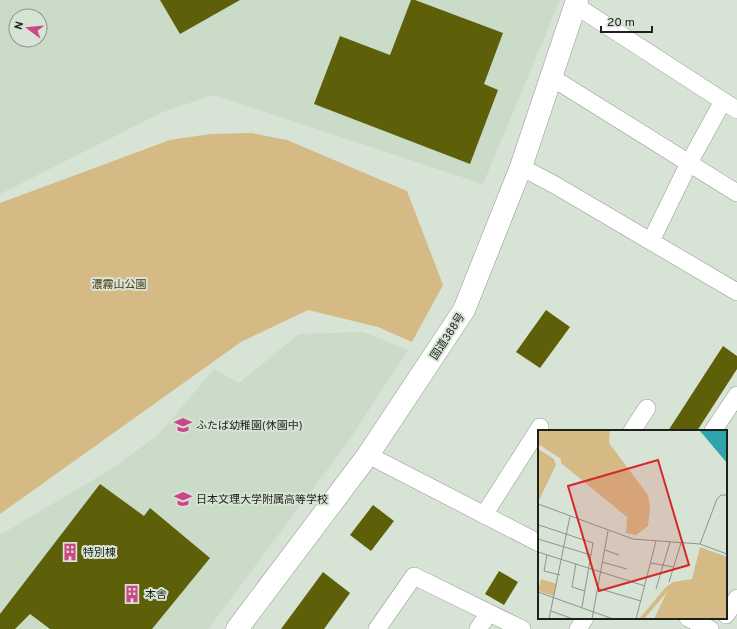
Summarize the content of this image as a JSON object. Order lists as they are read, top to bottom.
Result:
{
  "streets": {
    "highway": ["国道388号"]
  },
  "parks": ["濃霧山公園"],
  "places": {
    "school or university": ["ふたば幼稚園(休園中)", "日本文理大学附属高等学校"],
    "building": ["特別棟", "本舎"]
  },
  "scale_bar": "20 m",
  "north": "left"
}
